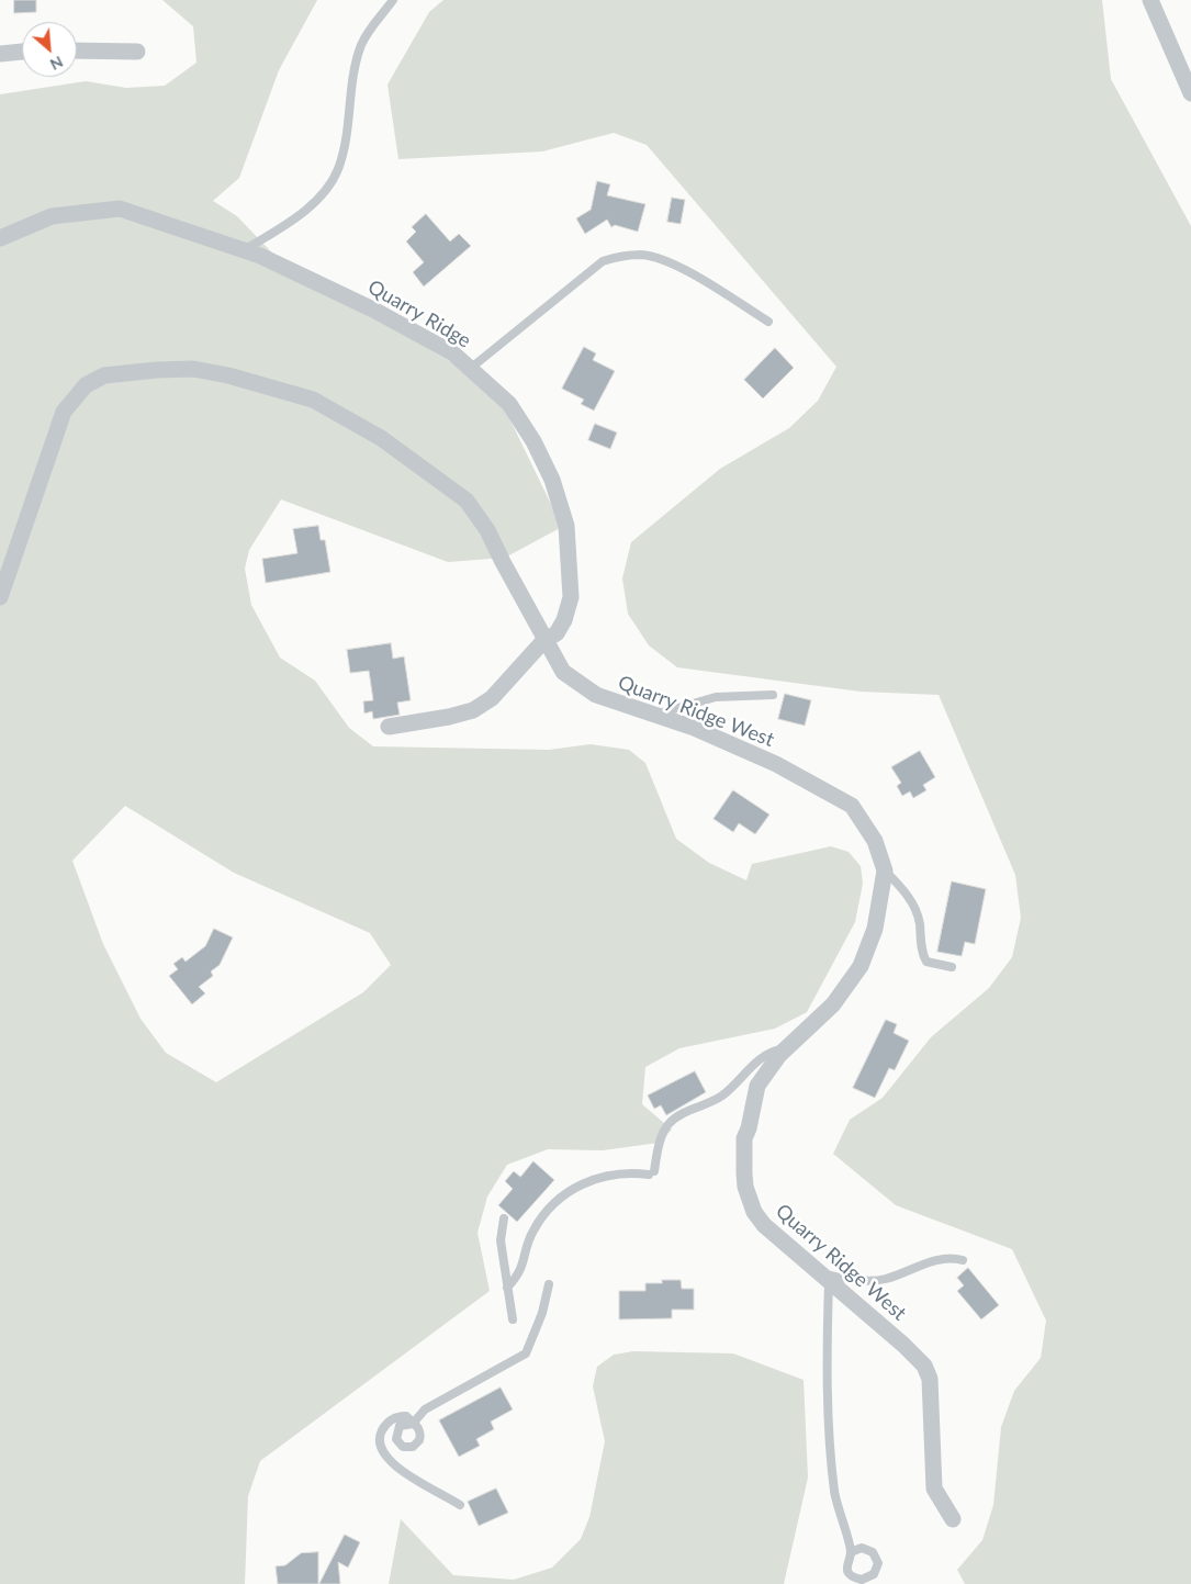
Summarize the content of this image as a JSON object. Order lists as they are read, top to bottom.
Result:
{
  "streets": {
    "street": ["Quarry Ridge", "Quarry Ridge West"]
  },
  "crossings": [
    ["Quarry Ridge", "Quarry Ridge West"]
  ],
  "north": "bottom right"
}
